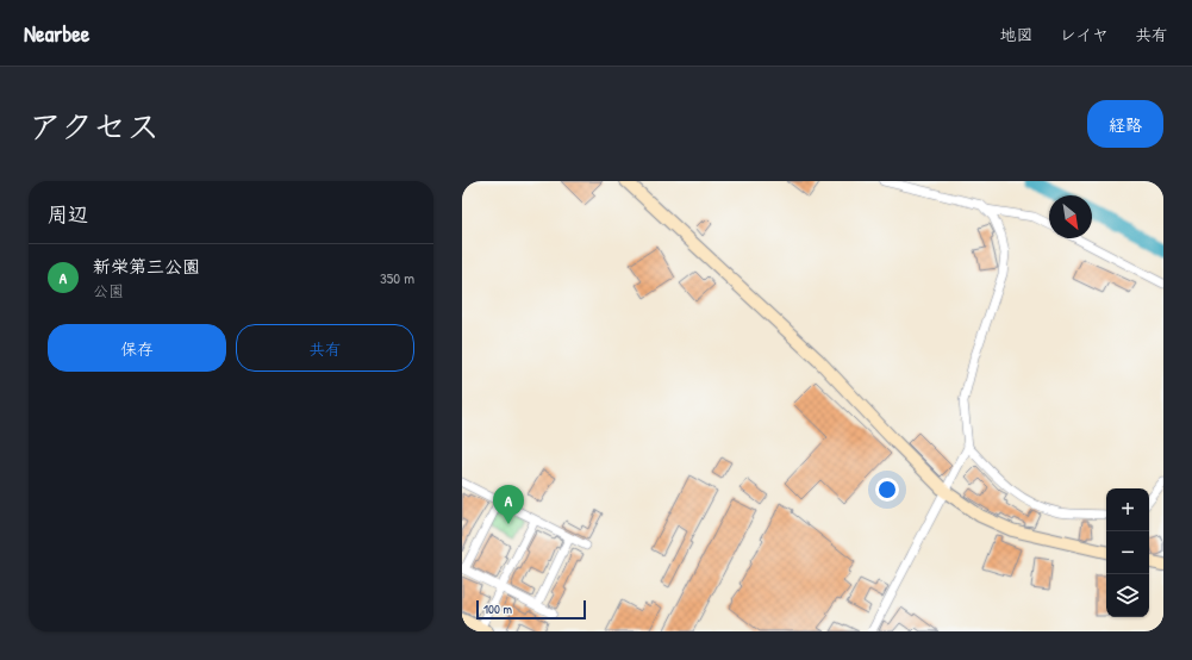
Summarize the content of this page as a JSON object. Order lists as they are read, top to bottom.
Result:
{
  "scale_bar": "100 m",
  "north": "bottom right",
  "page": {
    "header": "Nearbee",
    "nav": ["地図", "レイヤ", "共有"],
    "title": "アクセス",
    "buttons": [
      "経路",
      ["保存", "共有"]
    ],
    "heading": "周辺",
    "list": [
      {
        "mark": "A",
        "name": "新栄第三公園",
        "note": "公園",
        "value": "350 m"
      }
    ],
    "pins": "A",
    "map_buttons": ["+", "−"],
    "scale": "100 m"
  }
}
